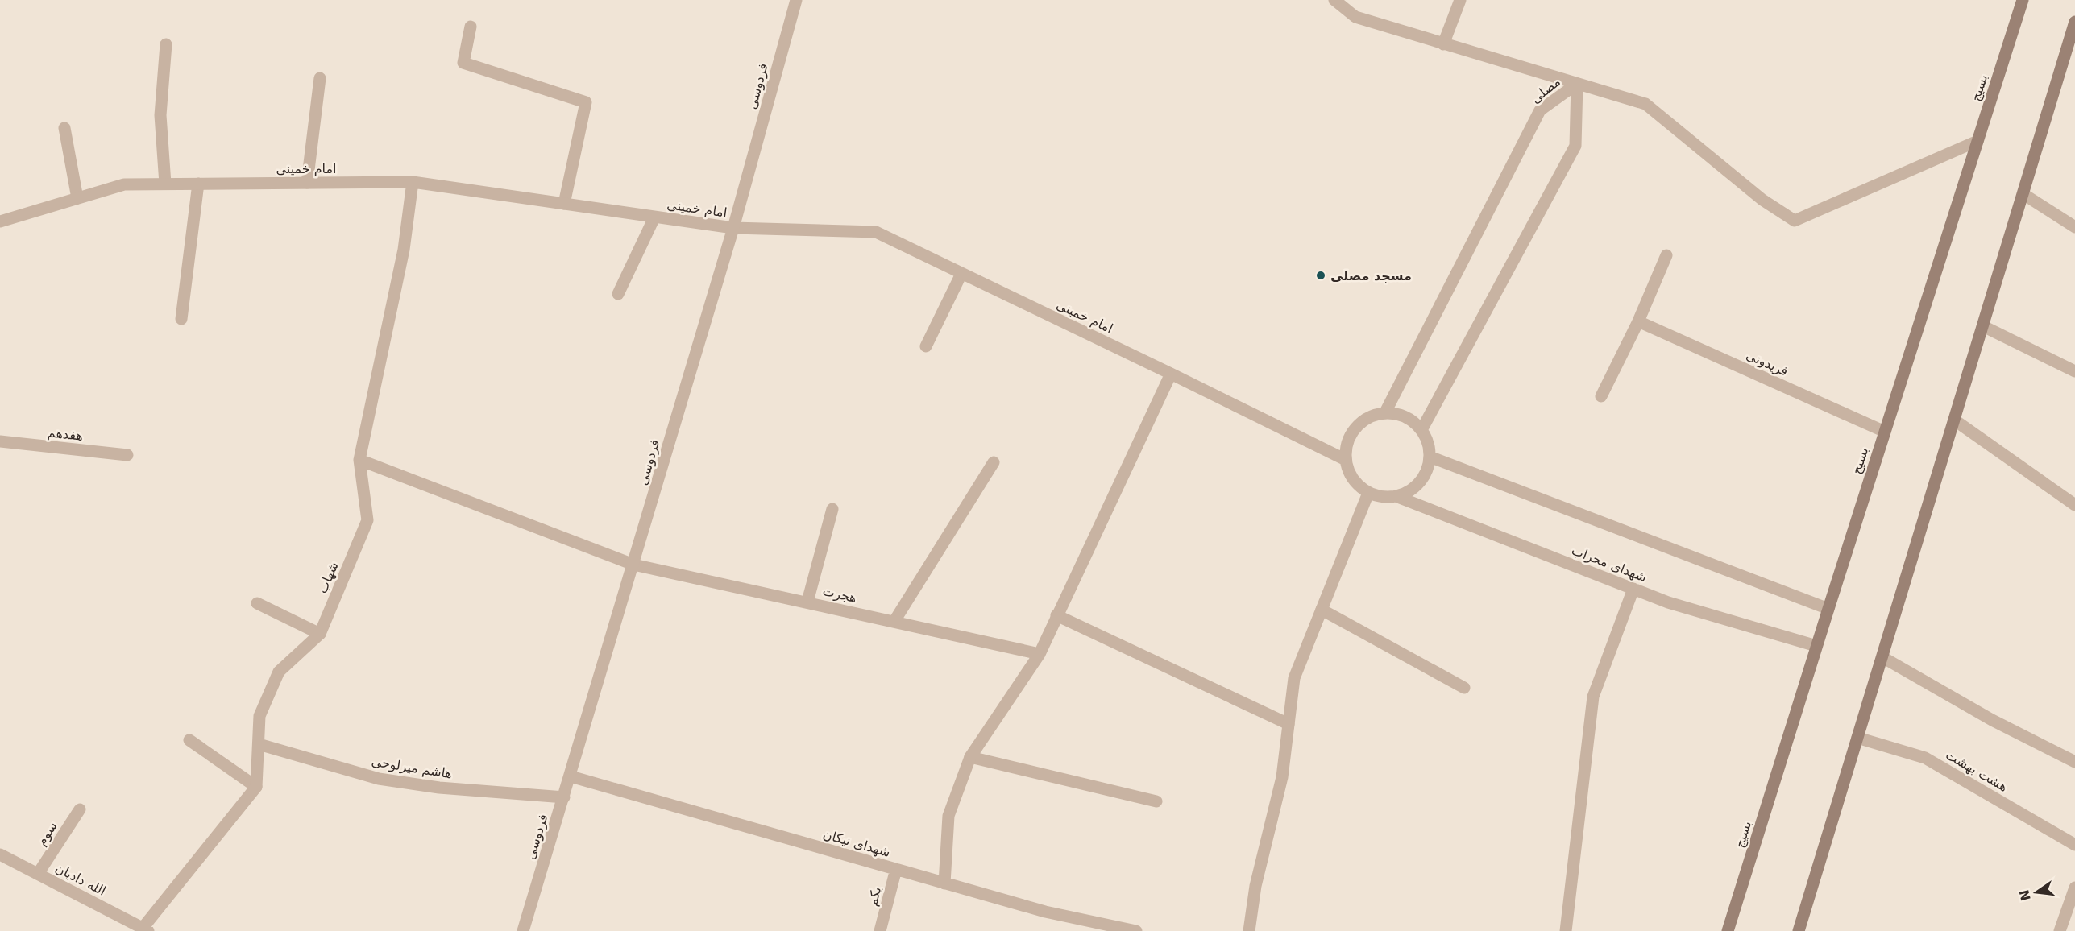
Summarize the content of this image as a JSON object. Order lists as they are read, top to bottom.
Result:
{
  "streets": {
    "main road": ["بسیج"],
    "street": [
      "فردوسی",
      "مصلی",
      "امام خمینی",
      "فریدونی",
      "هفدهم",
      "شهدای محراب",
      "شهاب",
      "هجرت",
      "هاشم میرلوحی",
      "هشت بهشت",
      "سوم",
      "شهدای نیکان",
      "الله دادیان",
      "یکم"
    ]
  },
  "crossings": [
    ["فردوسی", "امام خمینی"],
    ["فردوسی", "هجرت"],
    ["فردوسی", "هاشم میرلوحی"],
    ["فردوسی", "شهدای نیکان"],
    ["بسیج", "فریدونی"],
    ["بسیج", "شهدای محراب"],
    ["مصلی", "امام خمینی"],
    ["مصلی", "شهدای محراب"],
    ["امام خمینی", "شهدای محراب"],
    ["امام خمینی", "شهاب"],
    ["شهاب", "هجرت"],
    ["شهاب", "هاشم میرلوحی"],
    ["سوم", "الله دادیان"],
    ["شهدای نیکان", "یکم"]
  ],
  "places": ["مسجد مصلی"],
  "north": "left"
}
